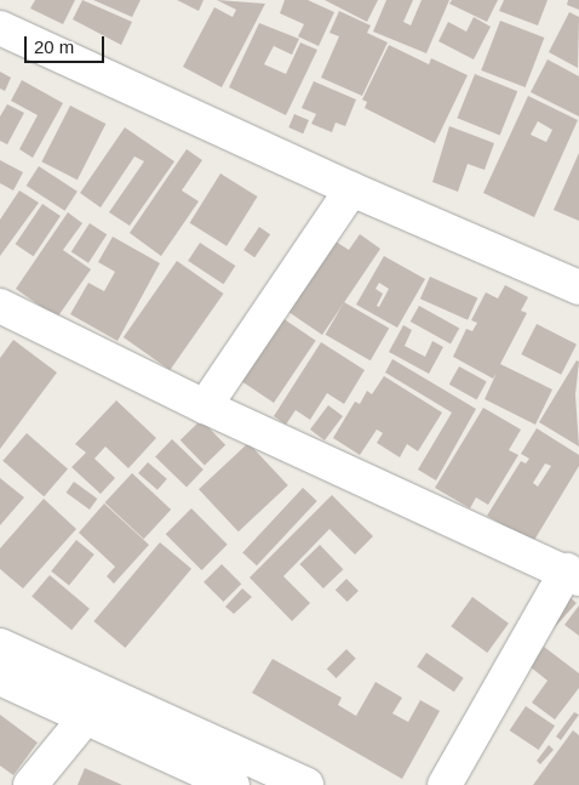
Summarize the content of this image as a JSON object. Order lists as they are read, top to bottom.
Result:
{
  "scale_bar": "20 m"
}
